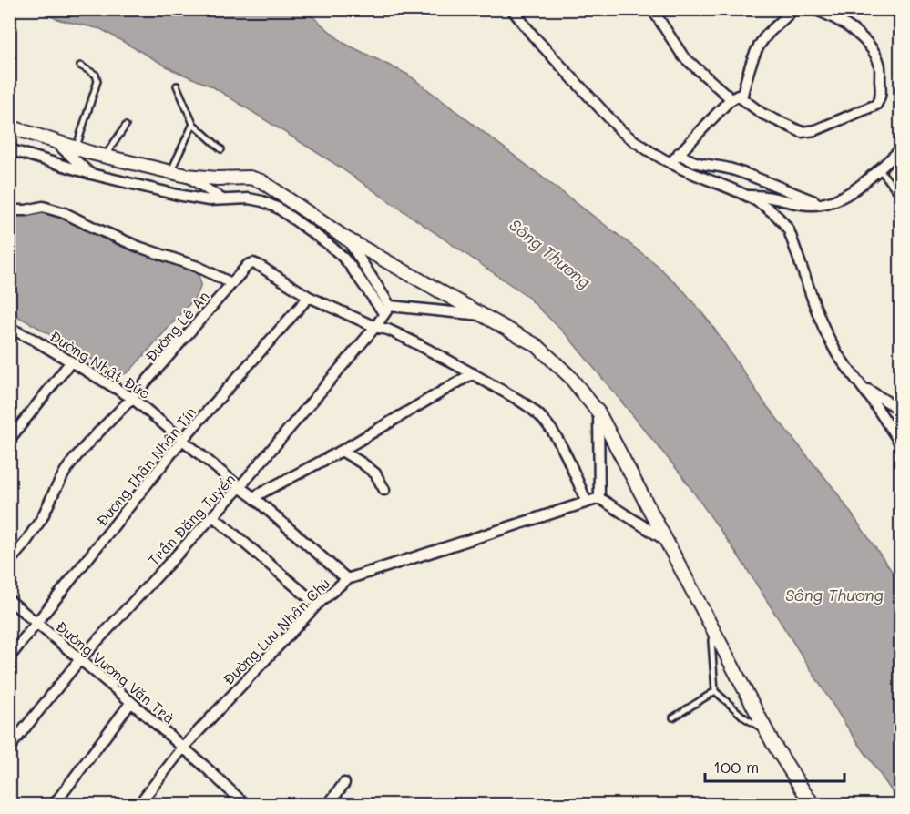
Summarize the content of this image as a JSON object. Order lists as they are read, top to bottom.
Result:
{
  "streets": {
    "street": [
      "Đường Lê An",
      "Đường Nhật Đức",
      "Đường Thân Nhân Tín",
      "Trần Đăng Tuyển",
      "Đường Lưu Nhân Chú",
      "Đường Vương Văn Trà"
    ]
  },
  "crossings": [
    ["Đường Lê An", "Đường Nhật Đức"],
    ["Đường Lê An", "Đường Thân Nhân Tín"],
    ["Đường Nhật Đức", "Đường Thân Nhân Tín"],
    ["Đường Nhật Đức", "Trần Đăng Tuyển"],
    ["Đường Nhật Đức", "Đường Lưu Nhân Chú"],
    ["Đường Thân Nhân Tín", "Đường Vương Văn Trà"],
    ["Trần Đăng Tuyển", "Đường Vương Văn Trà"],
    ["Đường Lưu Nhân Chú", "Đường Vương Văn Trà"]
  ],
  "water": ["Sông Thương"],
  "scale_bar": "100 m"
}
